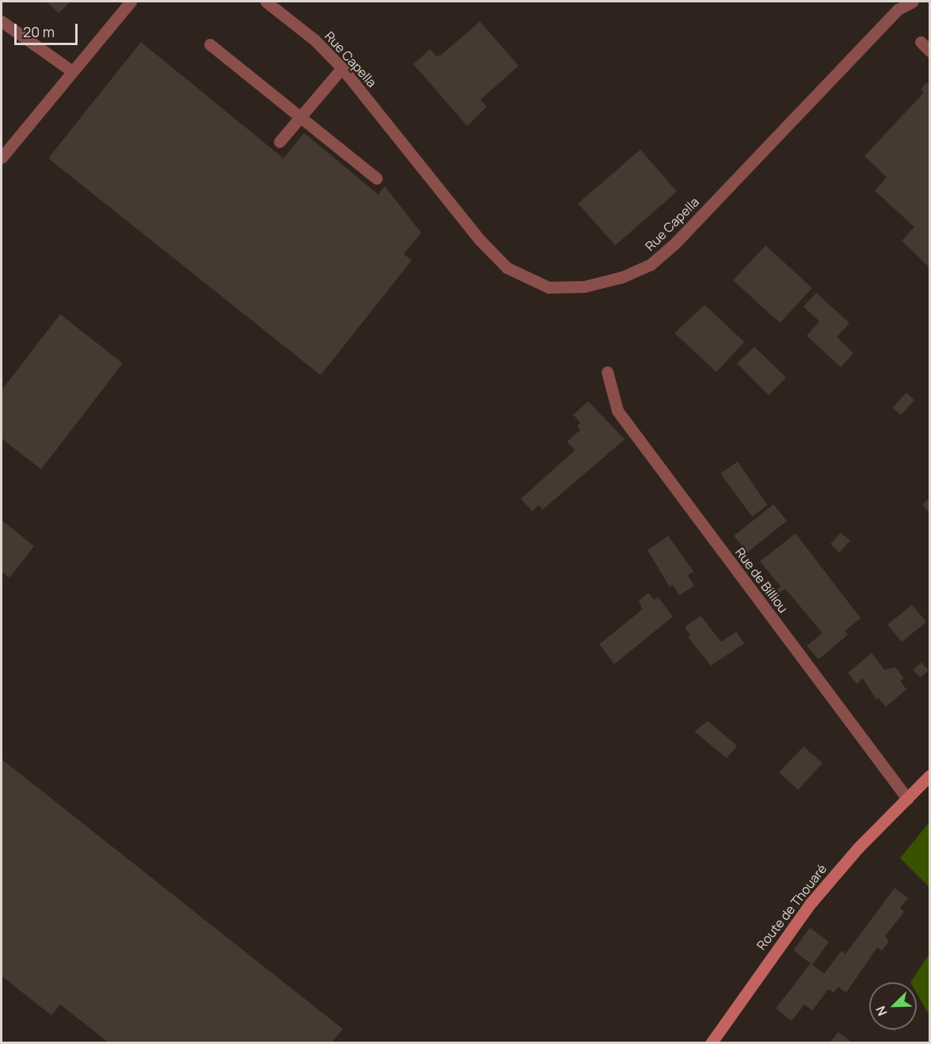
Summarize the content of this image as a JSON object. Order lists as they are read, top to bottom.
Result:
{
  "streets": {
    "main road": ["Route de Thouaré"],
    "street": ["Rue Capella", "Rue de Billiou"]
  },
  "crossings": [
    ["Rue de Billiou", "Route de Thouaré"]
  ],
  "scale_bar": "20 m",
  "north": "bottom left"
}
